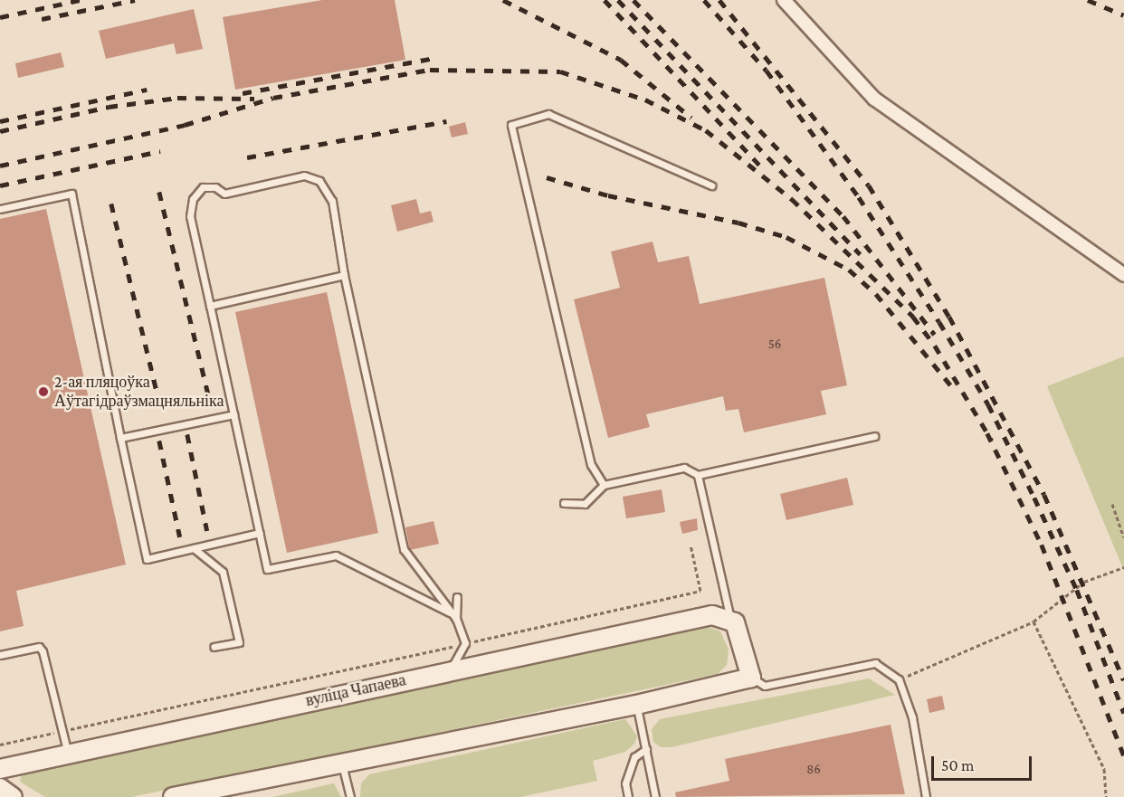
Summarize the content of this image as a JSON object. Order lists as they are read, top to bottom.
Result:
{
  "streets": {
    "street": ["вуліца Чапаева"]
  },
  "places": ["2-ая пляцоўка Аўтагідраўзмацняльніка"],
  "house_numbers": ["56", "86"],
  "scale_bar": "50 m"
}
